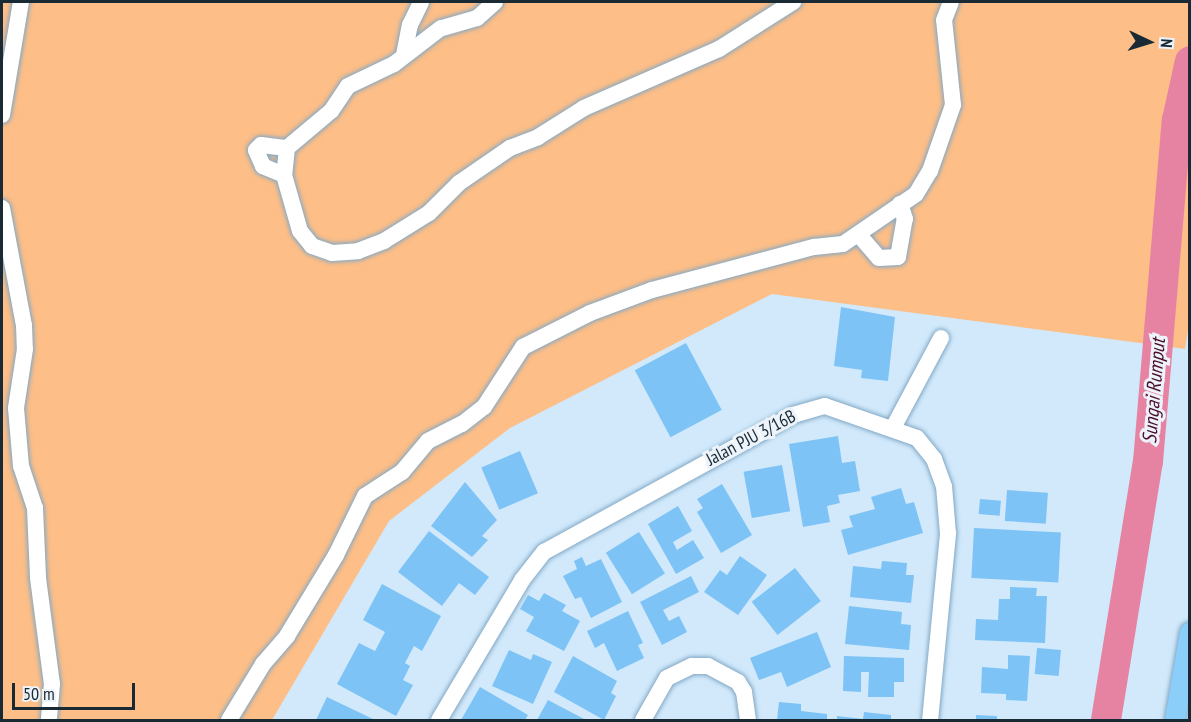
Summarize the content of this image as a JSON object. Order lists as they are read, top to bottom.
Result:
{
  "streets": {
    "street": ["Jalan PJU 3/16B"]
  },
  "water": ["Sungai Rumput"],
  "scale_bar": "50 m",
  "north": "right"
}
